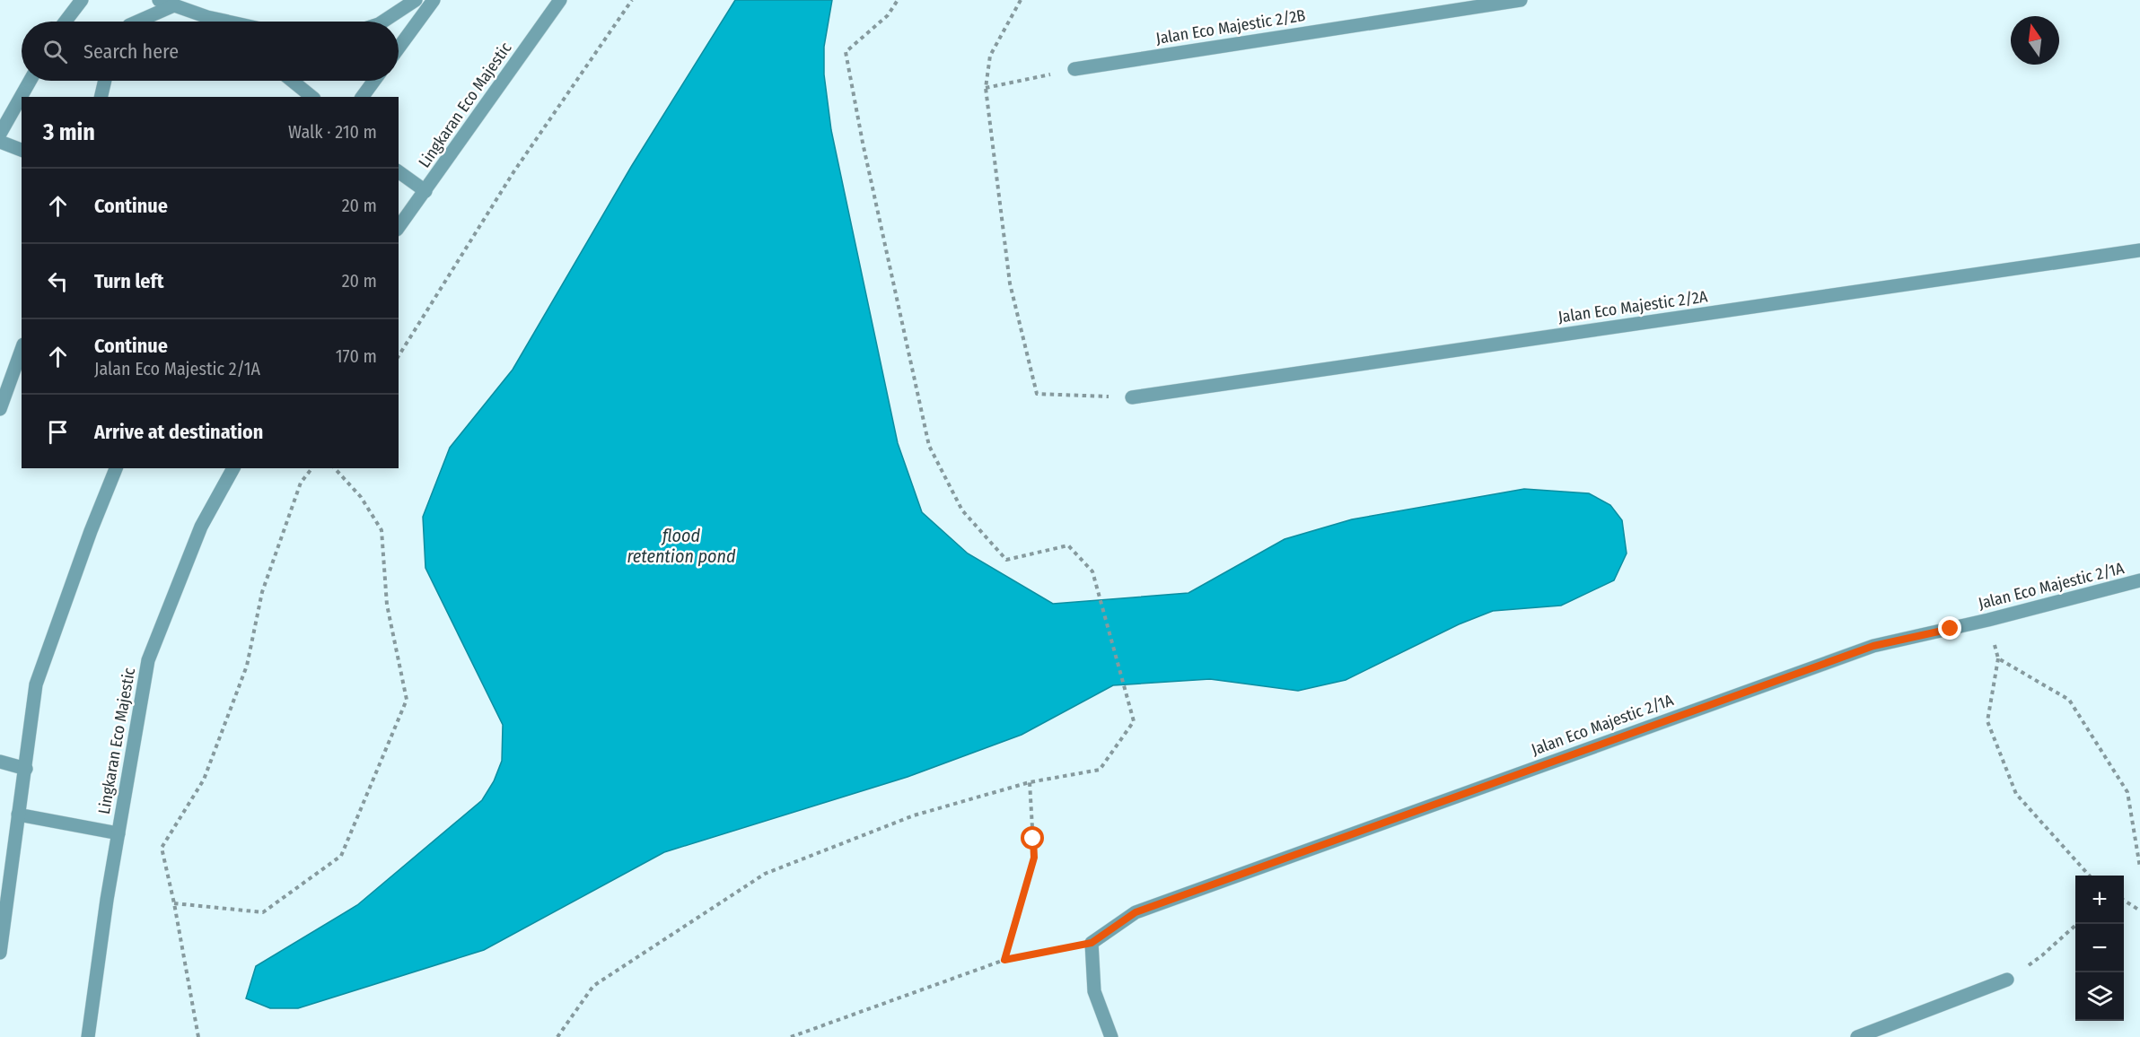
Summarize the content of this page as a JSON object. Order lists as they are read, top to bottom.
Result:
{
  "streets": {
    "street": [
      "Jalan Eco Majestic 2/2B",
      "Lingkaran Eco Majestic",
      "Jalan Eco Majestic 2/2A",
      "Jalan Eco Majestic 2/1A"
    ]
  },
  "water": ["flood retention pond"],
  "north": "top",
  "page": {
    "search": "Search here",
    "heading": ["3 min", "Walk · 210 m"],
    "list": [
      ["Continue", "20 m"],
      ["Turn left", "20 m"],
      ["Continue", "Jalan Eco Majestic 2/1A", "170 m"],
      "Arrive at destination"
    ],
    "map_buttons": ["+", "−"]
  }
}
